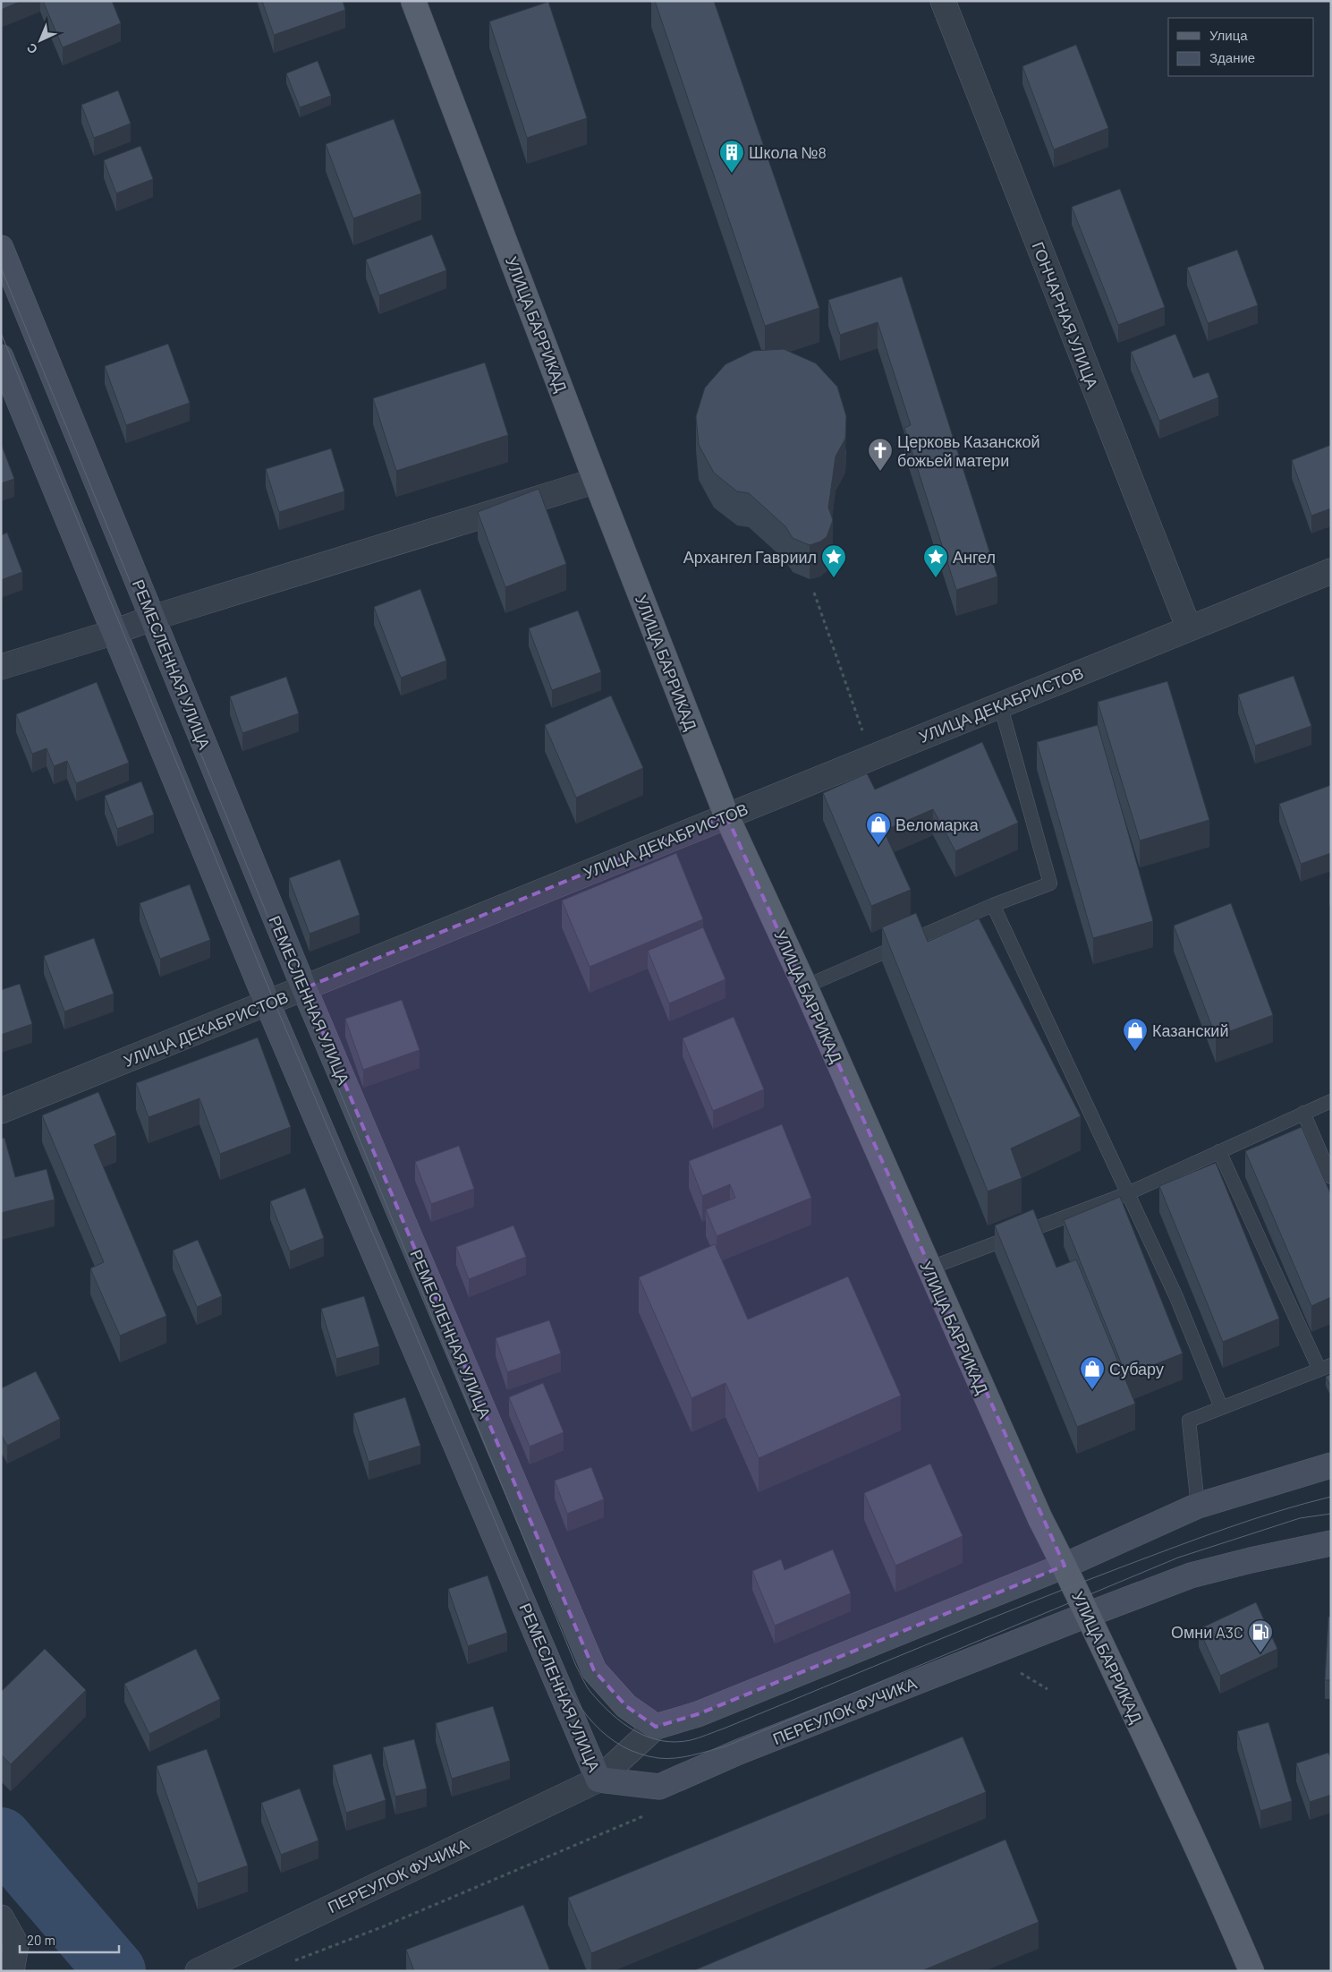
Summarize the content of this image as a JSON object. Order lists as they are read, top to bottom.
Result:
{
  "streets": {
    "main road": ["УЛИЦА БАРРИКАД"],
    "street": [
      "ГОНЧАРНАЯ УЛИЦА",
      "РЕМЕСЛЕННАЯ УЛИЦА",
      "УЛИЦА ДЕКАБРИСТОВ",
      "ПЕРЕУЛОК ФУЧИКА"
    ]
  },
  "crossings": [
    ["ГОНЧАРНАЯ УЛИЦА", "УЛИЦА ДЕКАБРИСТОВ"],
    ["УЛИЦА БАРРИКАД", "УЛИЦА ДЕКАБРИСТОВ"],
    ["УЛИЦА БАРРИКАД", "ПЕРЕУЛОК ФУЧИКА"],
    ["РЕМЕСЛЕННАЯ УЛИЦА", "УЛИЦА ДЕКАБРИСТОВ"],
    ["РЕМЕСЛЕННАЯ УЛИЦА", "ПЕРЕУЛОК ФУЧИКА"]
  ],
  "places": {
    "building": ["Школа №8"],
    "church": ["Церковь Казанской божьей матери"],
    "place": ["Архангел Гавриил", "Ангел"],
    "shop": ["Веломарка", "Казанский", "Субару"],
    "fuel station": ["Омни A3C"]
  },
  "legend": ["Улица", "Здание"],
  "scale_bar": "20 m",
  "north": "bottom left"
}
